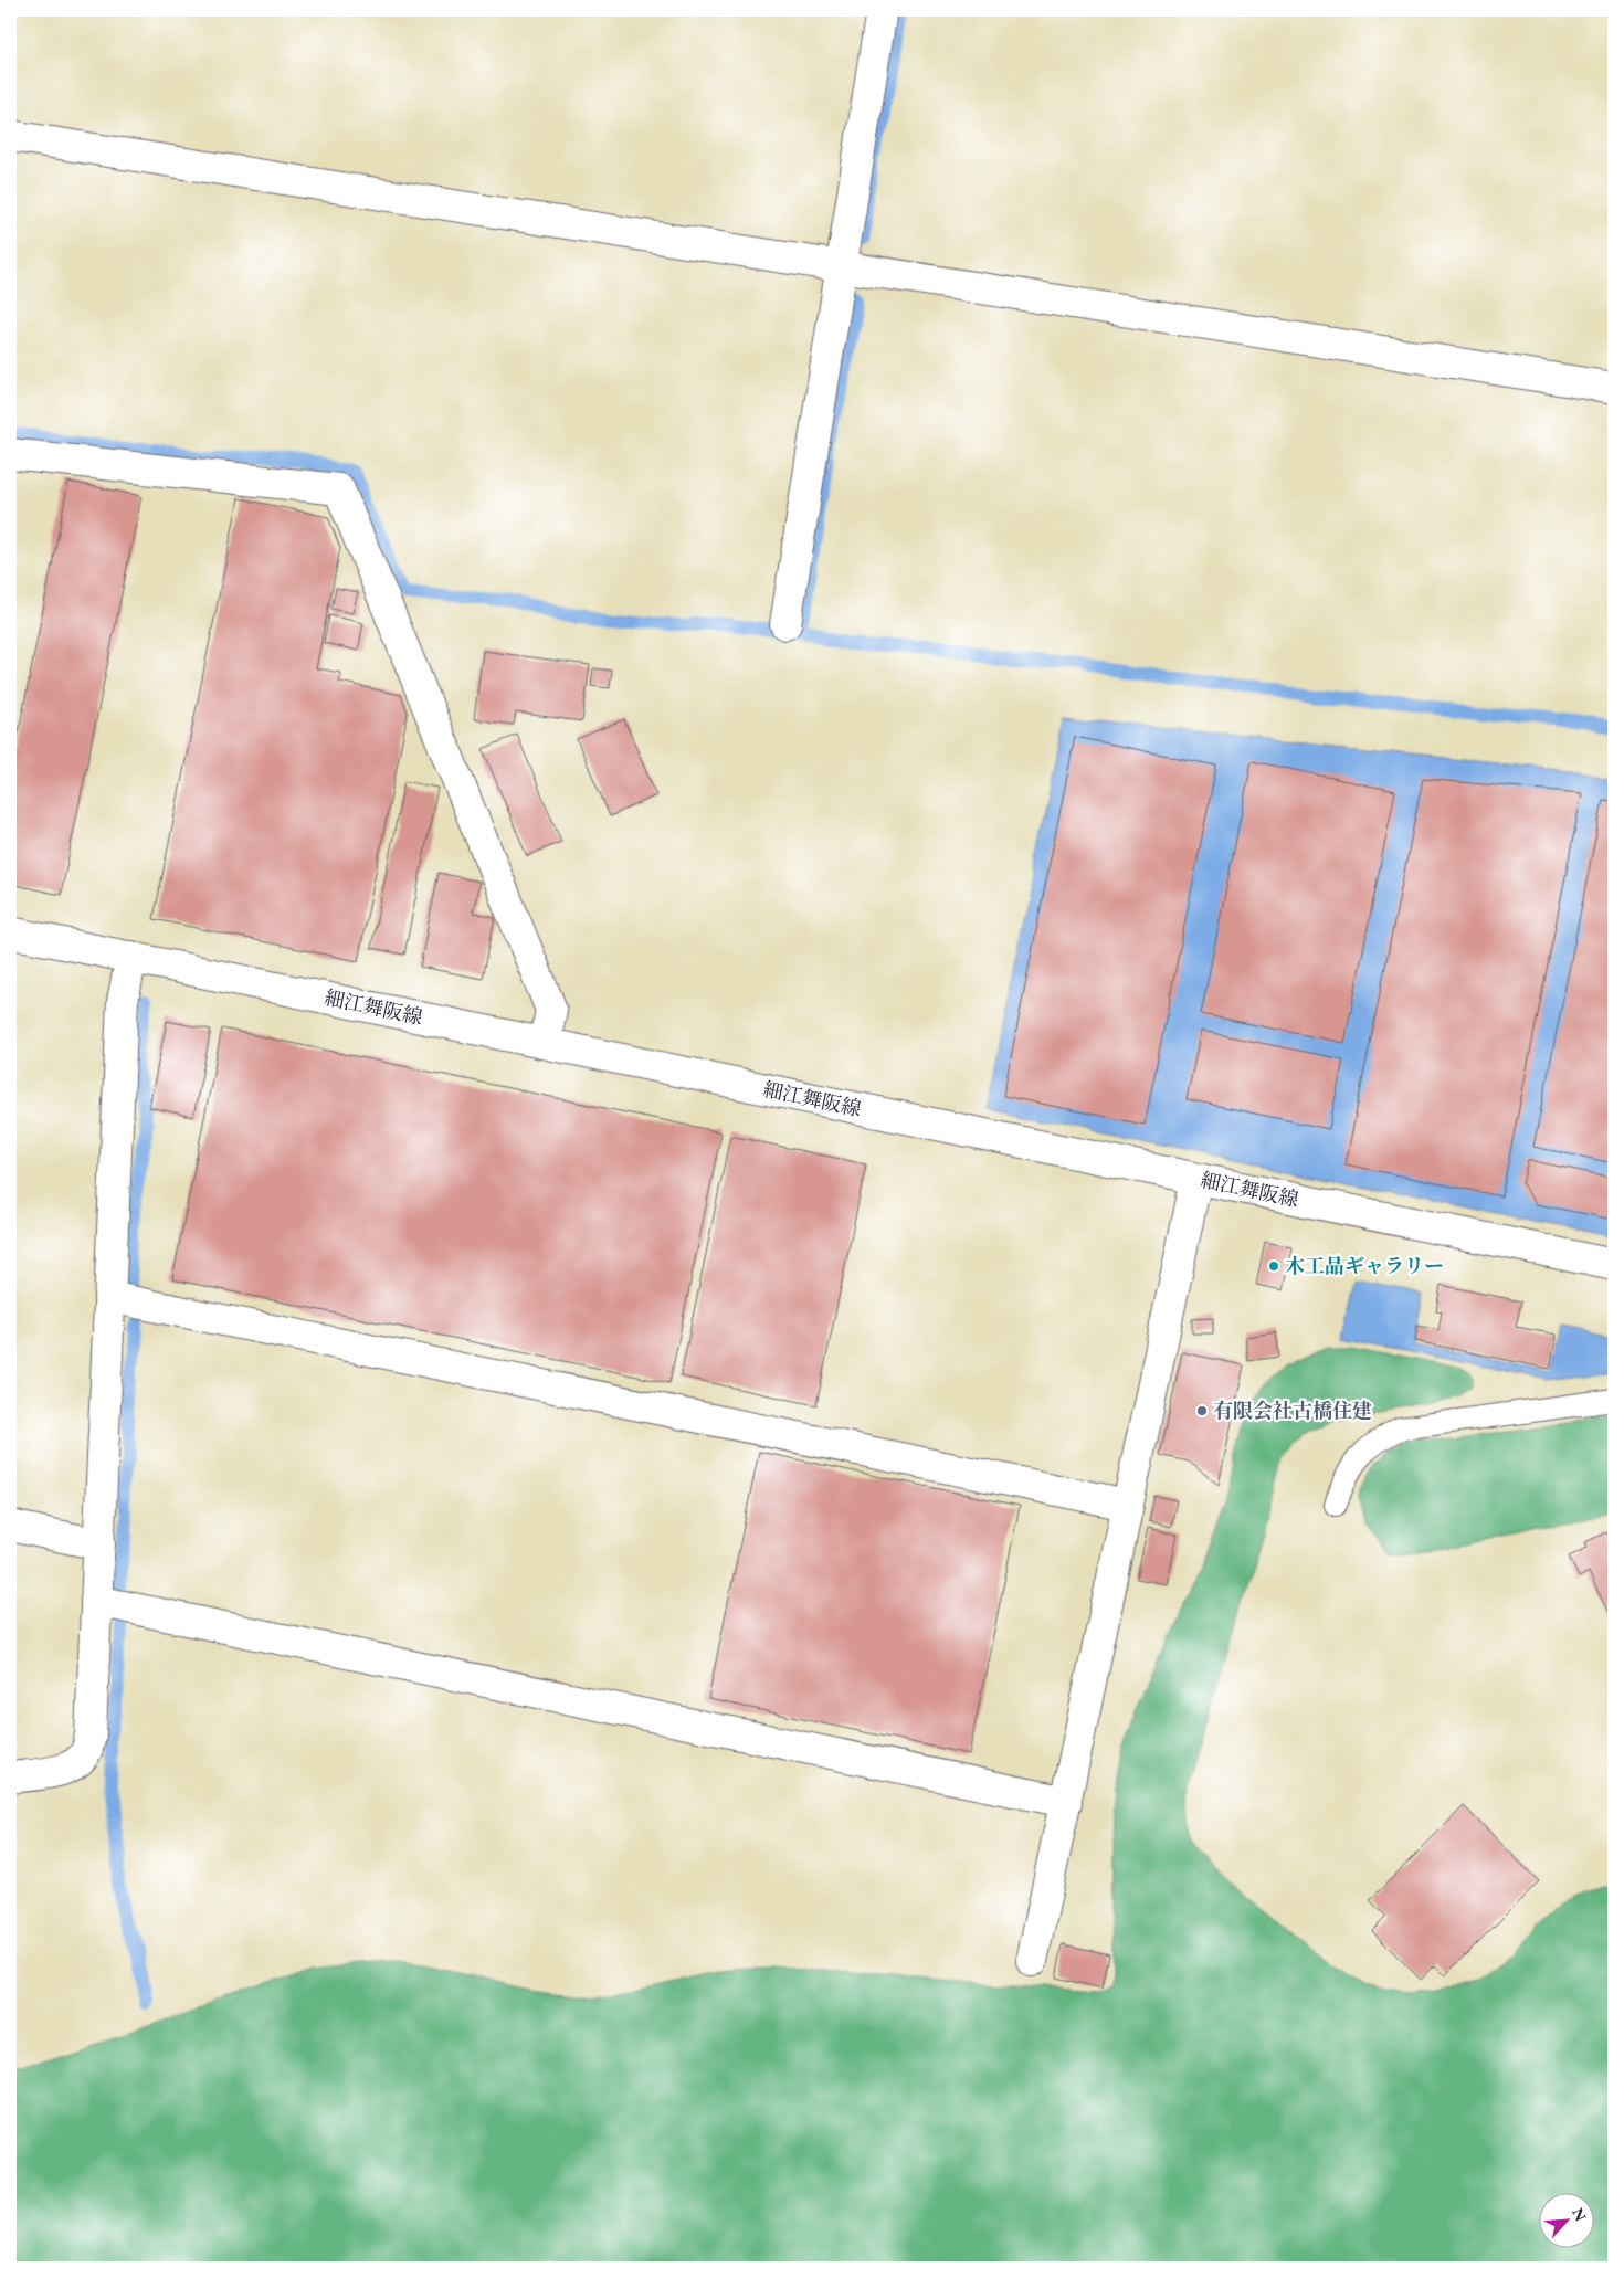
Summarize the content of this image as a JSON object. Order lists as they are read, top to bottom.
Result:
{
  "streets": {
    "street": ["細江舞阪線"]
  },
  "places": ["木工品ギャラリー", "有限会社古橋住建"],
  "north": "top right"
}
